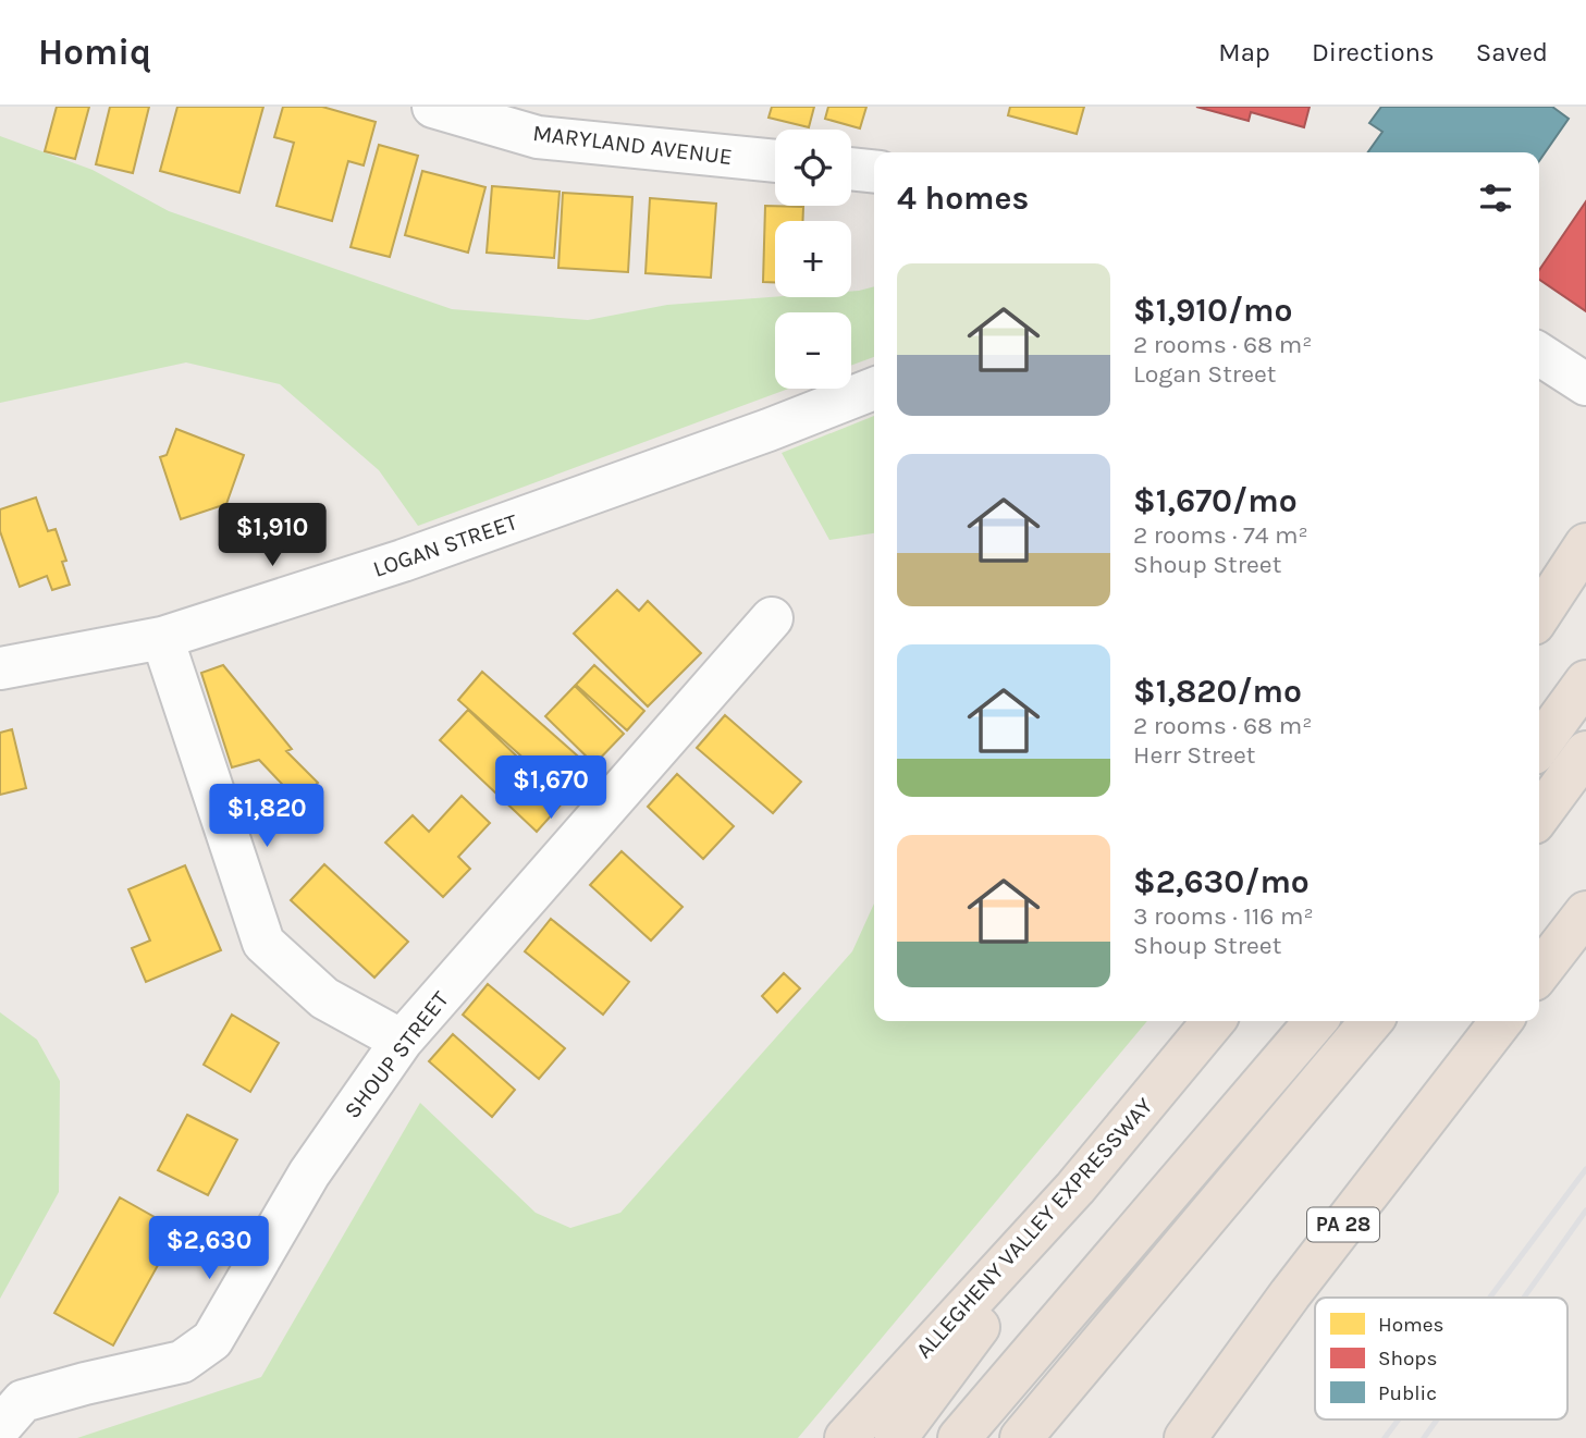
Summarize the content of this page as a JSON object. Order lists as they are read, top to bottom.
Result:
{
  "streets": {
    "highway": ["PA 28", "ALLEGHENY VALLEY EXPRESSWAY"],
    "street": ["MARYLAND AVENUE", "LOGAN STREET", "SHOUP STREET"]
  },
  "legend": ["Homes", "Shops", "Public"],
  "page": {
    "header": "Homiq",
    "nav": ["Map", "Directions", "Saved"],
    "map_buttons": ["+", "−"],
    "heading": "4 homes",
    "list": [
      {
        "name": "$1,910/mo",
        "note": "2 rooms · 68 m² · Logan Street"
      },
      {
        "name": "$1,670/mo",
        "note": "2 rooms · 74 m² · Shoup Street"
      },
      {
        "name": "$1,820/mo",
        "note": "2 rooms · 68 m² · Herr Street"
      },
      {
        "name": "$2,630/mo",
        "note": "3 rooms · 116 m² · Shoup Street"
      }
    ],
    "price": [
      "$1,910",
      "$1,670",
      "$1,820",
      "$2,630"
    ]
  }
}
